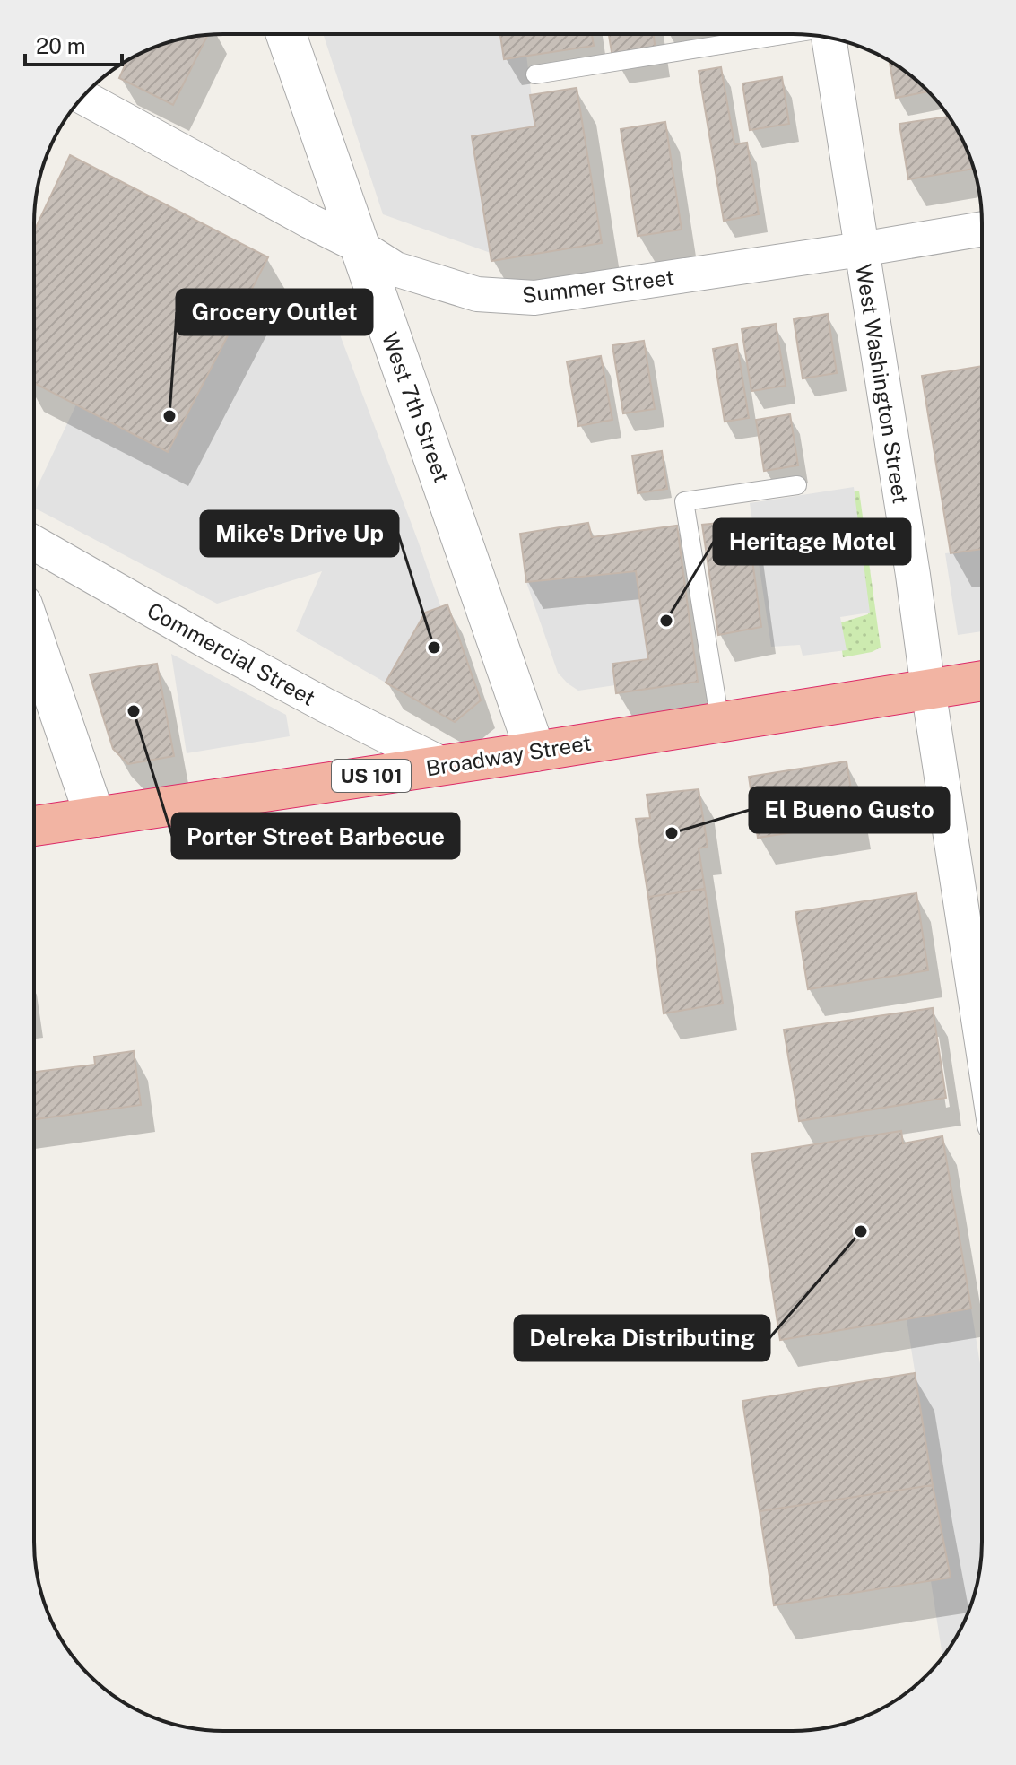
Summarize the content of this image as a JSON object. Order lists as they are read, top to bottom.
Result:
{
  "streets": {
    "highway": ["Broadway Street", "US 101"],
    "street": [
      "Summer Street",
      "West Washington Street",
      "West 7th Street",
      "Commercial Street"
    ]
  },
  "crossings": [
    ["Summer Street", "West Washington Street"],
    ["Summer Street", "West 7th Street"],
    ["West Washington Street", "Broadway Street"],
    ["West 7th Street", "Broadway Street"],
    ["Commercial Street", "Broadway Street"]
  ],
  "places": [
    "Grocery Outlet",
    "Heritage Motel",
    "Mike's Drive Up",
    "Porter Street Barbecue",
    "El Bueno Gusto",
    "Delreka Distributing"
  ],
  "scale_bar": "20 m"
}
